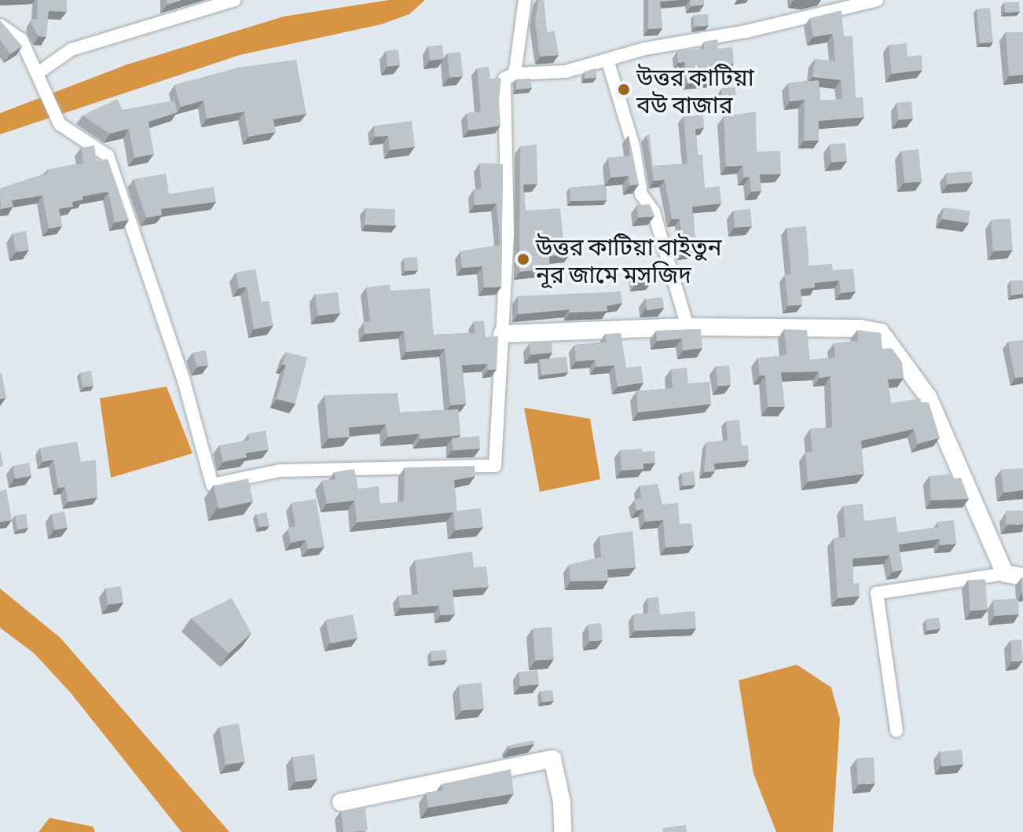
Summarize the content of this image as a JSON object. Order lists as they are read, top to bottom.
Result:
{
  "places": ["উত্তর কাটিয়া বউ বাজার", "উত্তর কাটিয়া বাইতুন নূর জামে মসজিদ"]
}
